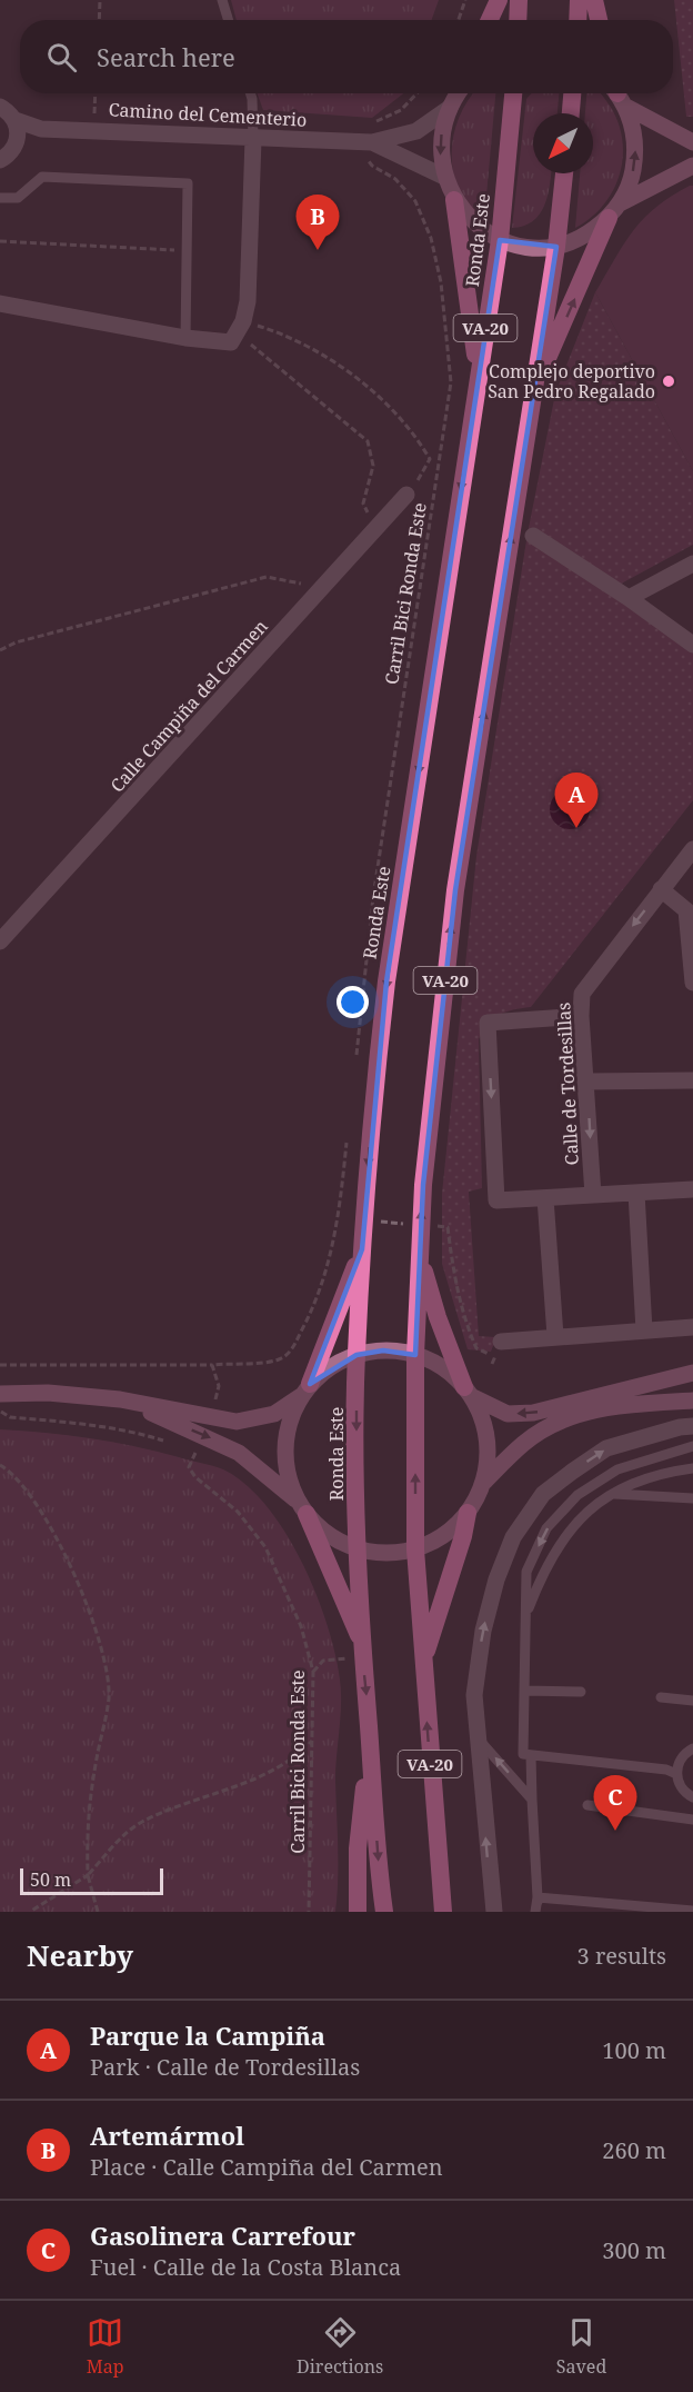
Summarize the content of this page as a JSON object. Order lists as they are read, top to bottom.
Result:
{
  "streets": {
    "highway": ["Ronda Este", "VA-20"],
    "street": ["Camino del Cementerio", "Calle Campiña del Carmen", "Calle de Tordesillas"],
    "path": ["Carril Bici Ronda Este"]
  },
  "one_way": ["Calle de Tordesillas"],
  "places": ["Complejo deportivo San Pedro Regalado"],
  "scale_bar": "50 m",
  "north": "bottom left",
  "page": {
    "search": "Search here",
    "pins": ["B", "A", "C"],
    "scale": "50 m",
    "heading": ["Nearby", "3 results"],
    "list": [
      {
        "mark": "A",
        "name": "Parque la Campiña",
        "note": "Park · Calle de Tordesillas",
        "value": "100 m"
      },
      {
        "mark": "B",
        "name": "Artemármol",
        "note": "Place · Calle Campiña del Carmen",
        "value": "260 m"
      },
      {
        "mark": "C",
        "name": "Gasolinera Carrefour",
        "note": "Fuel · Calle de la Costa Blanca",
        "value": "300 m"
      }
    ],
    "nav": ["Map", "Directions", "Saved"]
  }
}
